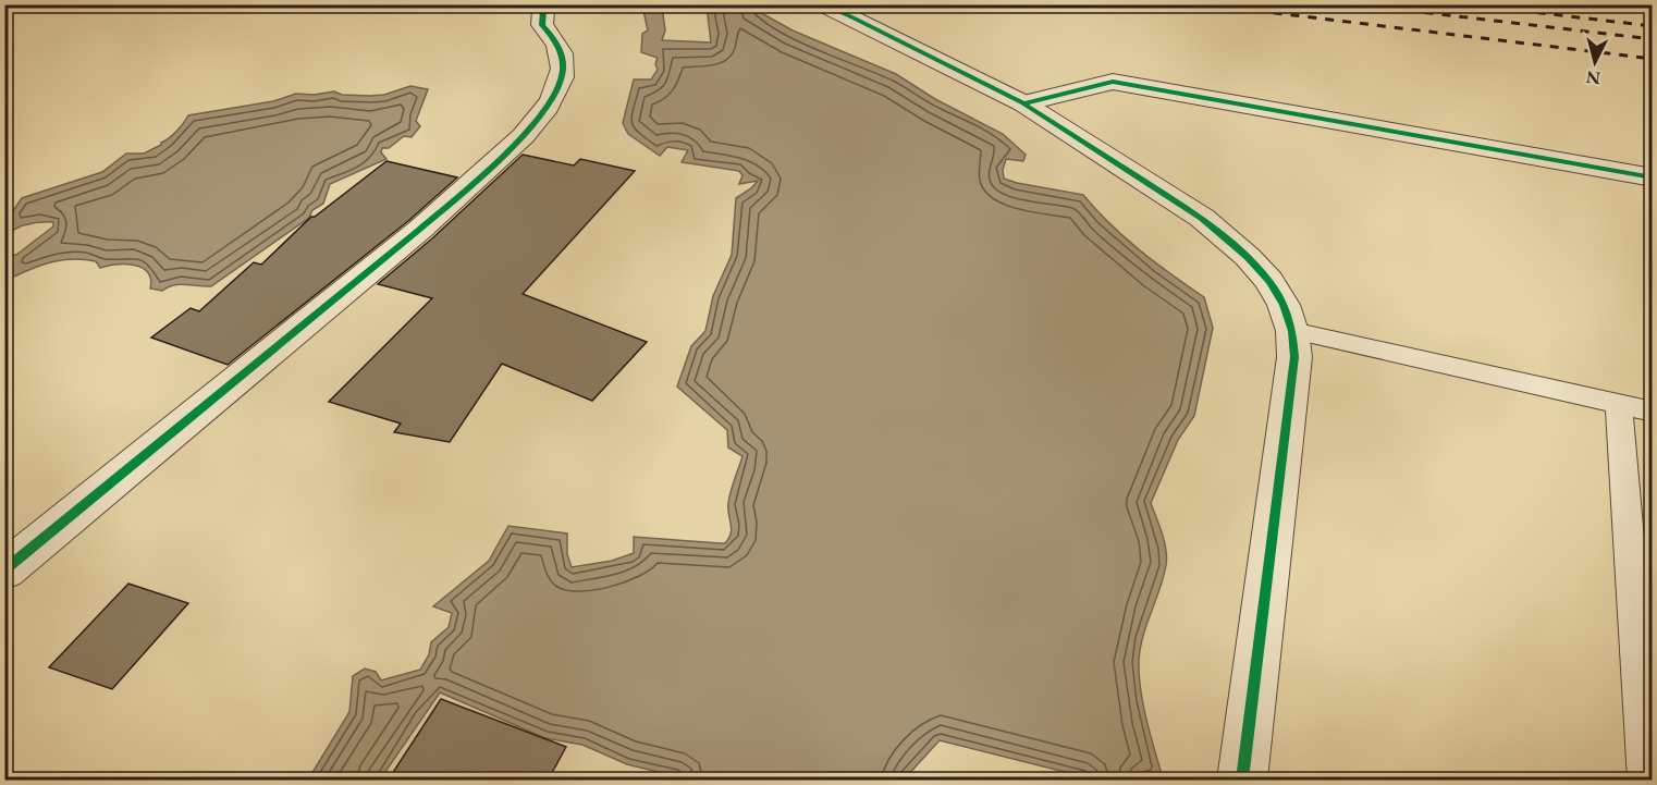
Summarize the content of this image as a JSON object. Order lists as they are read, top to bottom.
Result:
{
  "north": "bottom"
}
